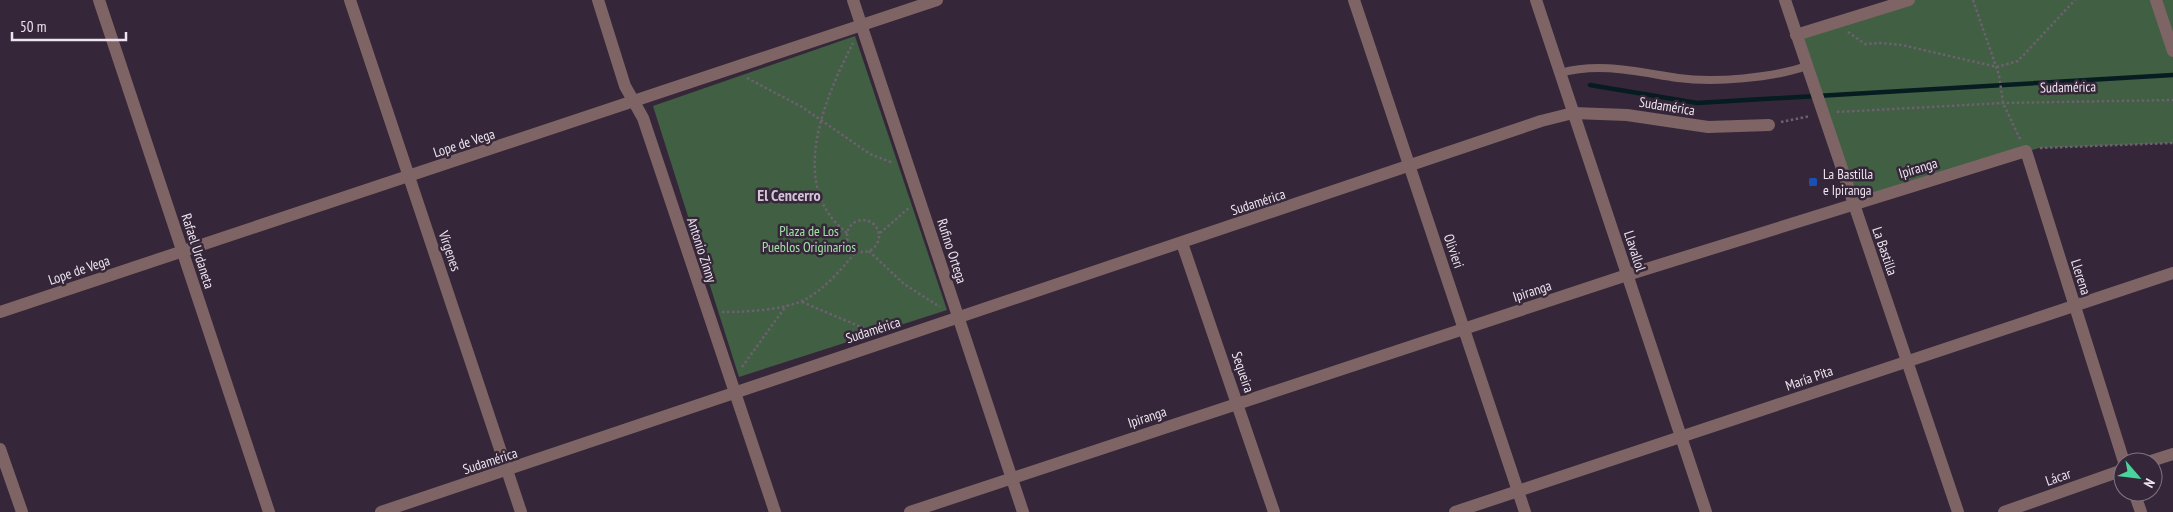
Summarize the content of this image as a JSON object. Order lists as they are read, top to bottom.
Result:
{
  "streets": {
    "street": [
      "Sudamérica",
      "Lope de Vega",
      "Ipiranga",
      "Antonio Zinny",
      "Rafael Urdaneta",
      "Vírgenes",
      "Rufino Ortega",
      "Olivieri",
      "Llavallol",
      "La Bastilla",
      "Llerena",
      "Sequeira",
      "María Pita",
      "Lácar"
    ]
  },
  "crossings": [
    ["Sudamérica", "Antonio Zinny"],
    ["Sudamérica", "Vírgenes"],
    ["Sudamérica", "Rufino Ortega"],
    ["Sudamérica", "Olivieri"],
    ["Sudamérica", "Llavallol"],
    ["Sudamérica", "La Bastilla"],
    ["Sudamérica", "Sequeira"],
    ["Lope de Vega", "Antonio Zinny"],
    ["Lope de Vega", "Rafael Urdaneta"],
    ["Lope de Vega", "Vírgenes"],
    ["Lope de Vega", "Rufino Ortega"],
    ["Ipiranga", "Rufino Ortega"],
    ["Ipiranga", "Olivieri"],
    ["Ipiranga", "Llavallol"],
    ["Ipiranga", "La Bastilla"],
    ["Ipiranga", "Llerena"],
    ["Ipiranga", "Sequeira"],
    ["Olivieri", "María Pita"],
    ["Llavallol", "María Pita"],
    ["La Bastilla", "María Pita"],
    ["Llerena", "María Pita"]
  ],
  "districts": ["El Cencerro"],
  "parks": ["Plaza de Los Pueblos Originarios"],
  "places": {
    "transit": ["La Bastilla e Ipiranga"]
  },
  "scale_bar": "50 m",
  "north": "bottom right"
}
